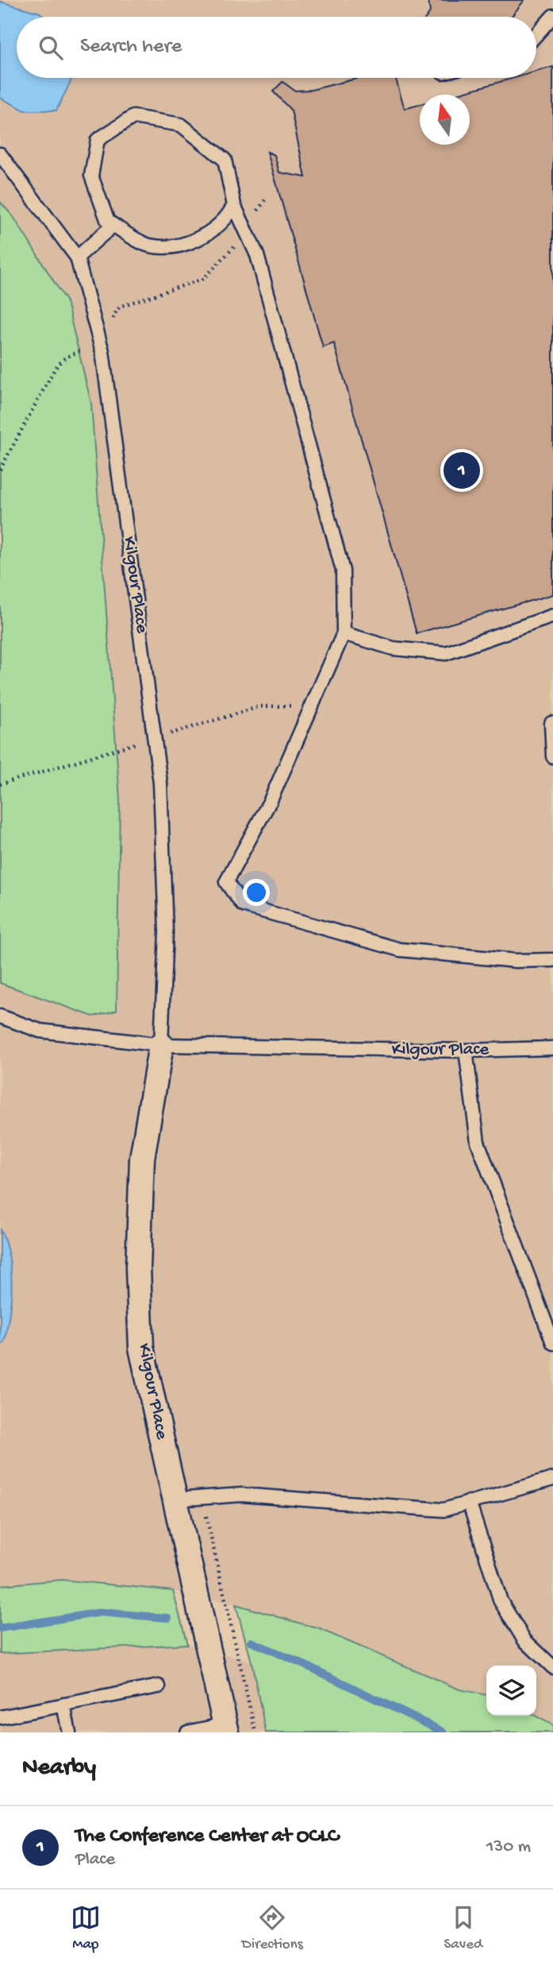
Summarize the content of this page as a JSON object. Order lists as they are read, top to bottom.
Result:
{
  "streets": {
    "street": ["Kilgour Place"]
  },
  "north": "top",
  "page": {
    "search": "Search here",
    "pins": "1",
    "heading": "Nearby",
    "list": [
      {
        "mark": "1",
        "name": "The Conference Center at OCLC",
        "note": "Place",
        "value": "130 m"
      }
    ],
    "nav": ["Map", "Directions", "Saved"]
  }
}
